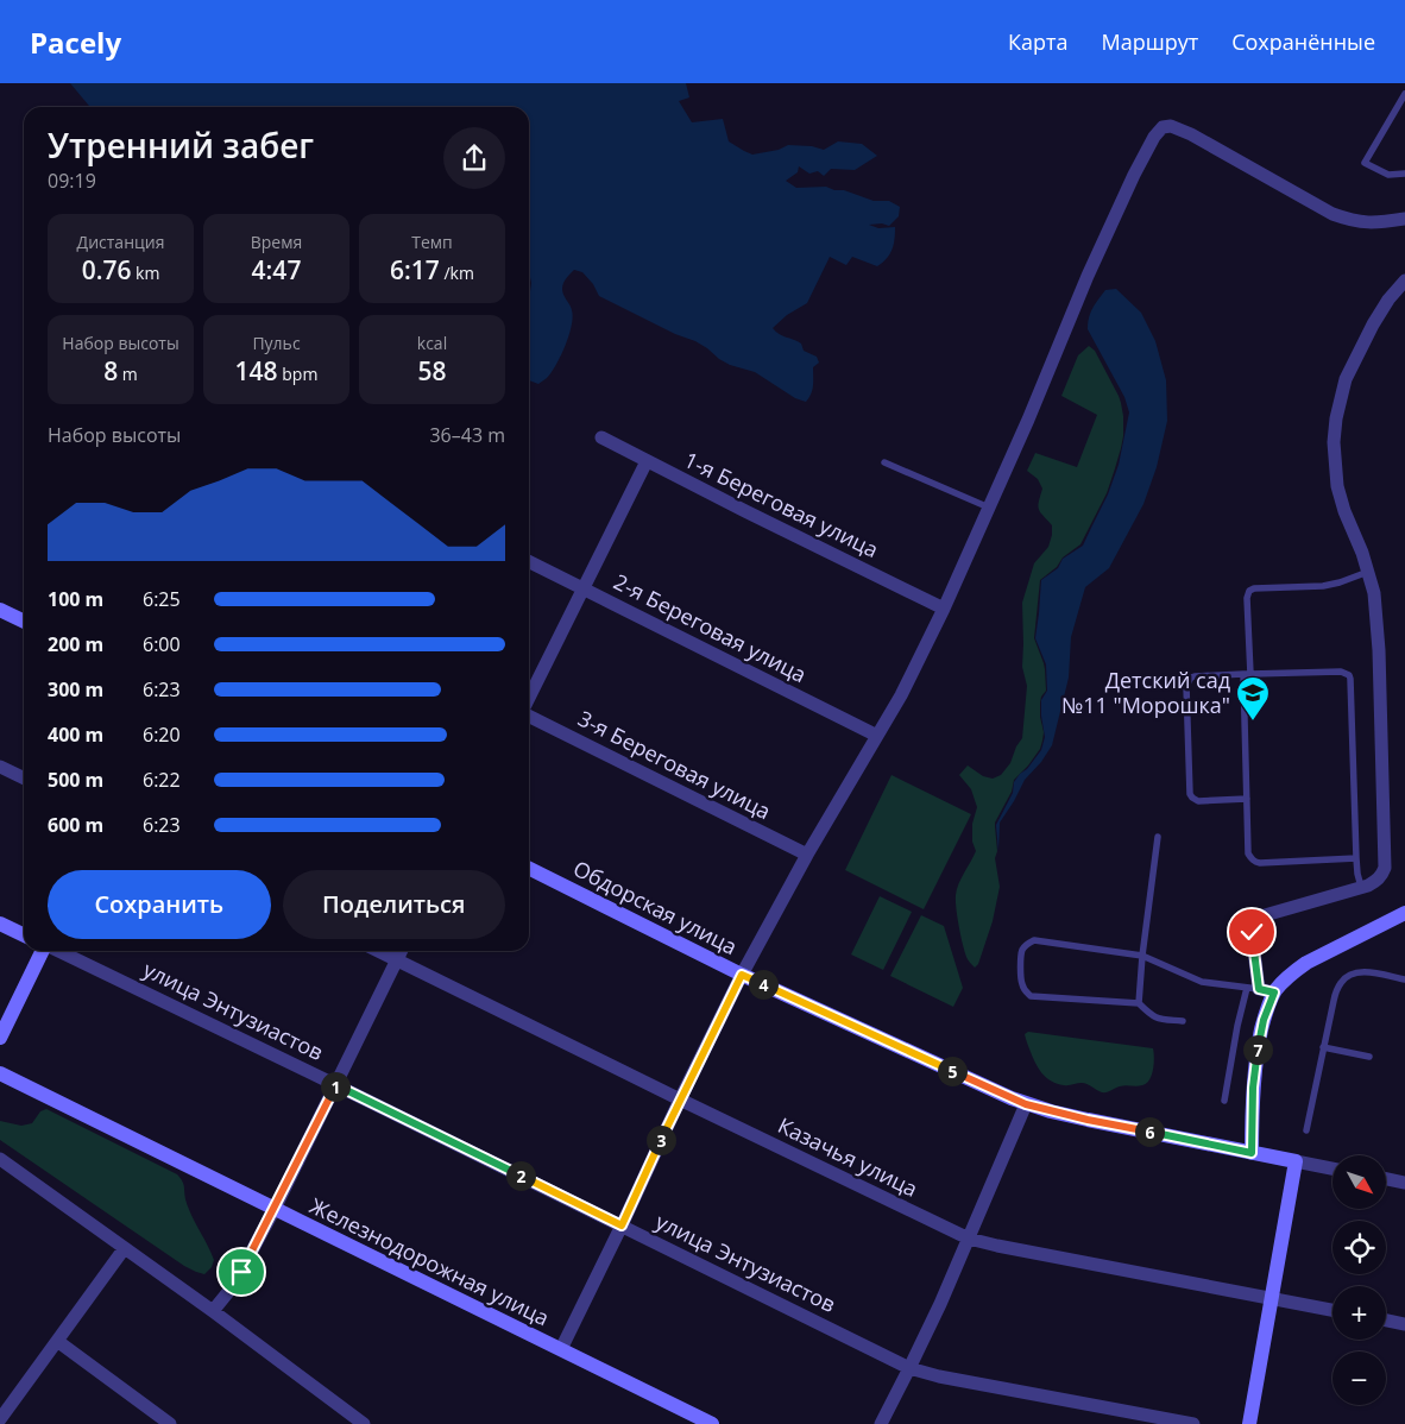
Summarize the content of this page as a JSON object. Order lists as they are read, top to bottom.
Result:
{
  "streets": {
    "street": [
      "1-я Береговая улица",
      "2-я Береговая улица",
      "3-я Береговая улица",
      "Обдорская улица",
      "улица Энтузиастов",
      "Казачья улица",
      "Железнодорожная улица"
    ]
  },
  "places": {
    "school or university": ["Детский сад №11 \"Морошка\""]
  },
  "north": "bottom right",
  "page": {
    "header": "Pacely",
    "nav": ["Карта", "Маршрут", "Сохранённые"],
    "heading": ["Утренний забег", "09:19"],
    "stats": [
      ["Дистанция", "0.76 km"],
      ["Время", "4:47"],
      ["Темп", "6:17 /km"],
      ["Набор высоты", "8 m"],
      ["Пульс", "148 bpm"],
      ["kcal", "58"]
    ],
    "chart": ["Набор высоты", "36–43 m"],
    "list": [
      {
        "name": "100 m",
        "note": "6:25"
      },
      {
        "name": "200 m",
        "note": "6:00"
      },
      {
        "name": "300 m",
        "note": "6:23"
      },
      {
        "name": "400 m",
        "note": "6:20"
      },
      {
        "name": "500 m",
        "note": "6:22"
      },
      {
        "name": "600 m",
        "note": "6:23"
      }
    ],
    "buttons": ["Сохранить", "Поделиться"],
    "pins": [
      "4",
      "7",
      "5",
      "1",
      "6",
      "3",
      "2"
    ],
    "map_buttons": ["+", "−"]
  }
}
